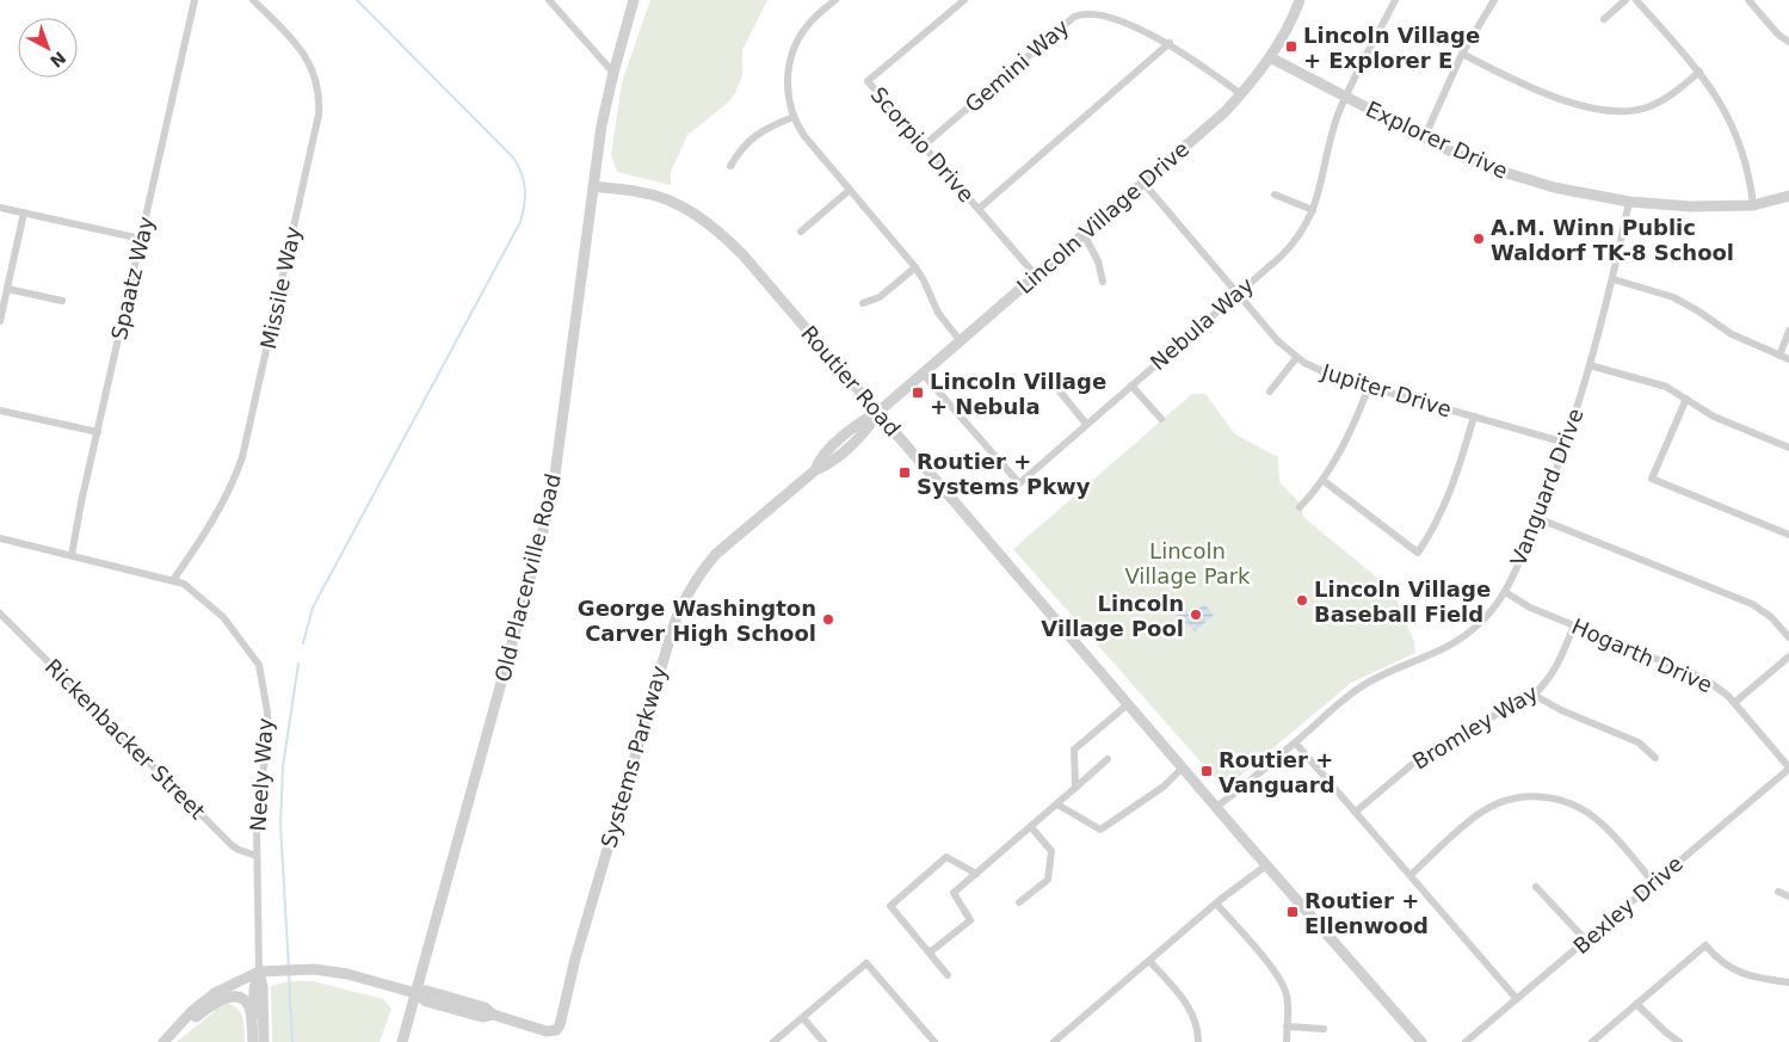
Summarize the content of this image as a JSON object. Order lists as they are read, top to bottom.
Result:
{
  "streets": {
    "street": [
      "Gemini Way",
      "Explorer Drive",
      "Scorpio Drive",
      "Lincoln Village Drive",
      "Spaatz Way",
      "Missile Way",
      "Nebula Way",
      "Routier Road",
      "Jupiter Drive",
      "Vanguard Drive",
      "Old Placerville Road",
      "Hogarth Drive",
      "Bromley Way",
      "Rickenbacker Street",
      "Systems Parkway",
      "Neely Way",
      "Bexley Drive"
    ]
  },
  "crossings": [
    ["Gemini Way", "Scorpio Drive"],
    ["Gemini Way", "Lincoln Village Drive"],
    ["Explorer Drive", "Lincoln Village Drive"],
    ["Explorer Drive", "Nebula Way"],
    ["Explorer Drive", "Vanguard Drive"],
    ["Scorpio Drive", "Lincoln Village Drive"],
    ["Lincoln Village Drive", "Nebula Way"],
    ["Lincoln Village Drive", "Routier Road"],
    ["Lincoln Village Drive", "Jupiter Drive"],
    ["Lincoln Village Drive", "Systems Parkway"],
    ["Spaatz Way", "Neely Way"],
    ["Missile Way", "Neely Way"],
    ["Nebula Way", "Jupiter Drive"],
    ["Routier Road", "Vanguard Drive"],
    ["Routier Road", "Old Placerville Road"],
    ["Routier Road", "Systems Parkway"],
    ["Jupiter Drive", "Vanguard Drive"],
    ["Vanguard Drive", "Hogarth Drive"],
    ["Old Placerville Road", "Systems Parkway"],
    ["Hogarth Drive", "Bromley Way"],
    ["Hogarth Drive", "Bexley Drive"],
    ["Rickenbacker Street", "Neely Way"],
    ["Systems Parkway", "Neely Way"]
  ],
  "parks": ["Lincoln Village Park"],
  "places": {
    "transit": [
      "Lincoln Village + Explorer E",
      "Lincoln Village + Nebula",
      "Routier + Systems Pkwy",
      "Routier + Vanguard",
      "Routier + Ellenwood"
    ],
    "other": [
      "A.M. Winn Public Waldorf TK-8 School",
      "Lincoln Village Baseball Field",
      "Lincoln Village Pool",
      "George Washington Carver High School"
    ]
  },
  "north": "bottom right"
}
